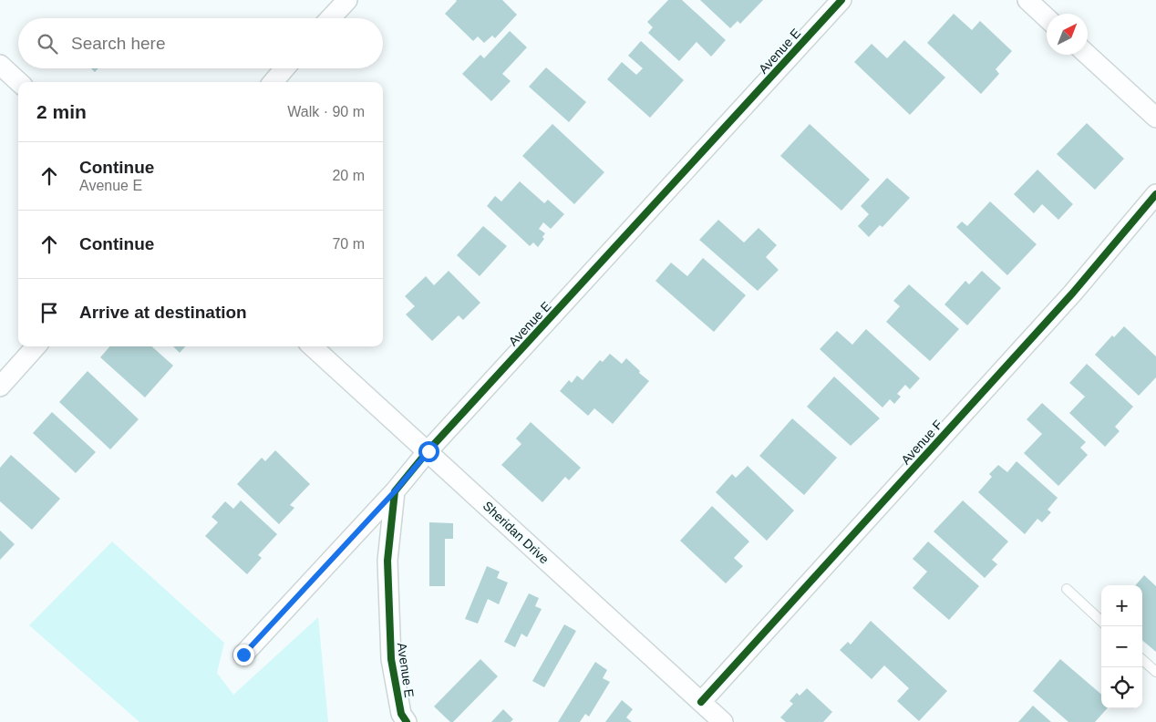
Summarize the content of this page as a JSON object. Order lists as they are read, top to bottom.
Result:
{
  "streets": {
    "street": ["Avenue E", "Avenue F", "Sheridan Drive"]
  },
  "crossings": [
    ["Avenue E", "Sheridan Drive"],
    ["Avenue F", "Sheridan Drive"]
  ],
  "north": "top right",
  "page": {
    "search": "Search here",
    "heading": ["2 min", "Walk · 90 m"],
    "list": [
      ["Continue", "Avenue E", "20 m"],
      ["Continue", "70 m"],
      "Arrive at destination"
    ],
    "map_buttons": ["+", "−"]
  }
}
